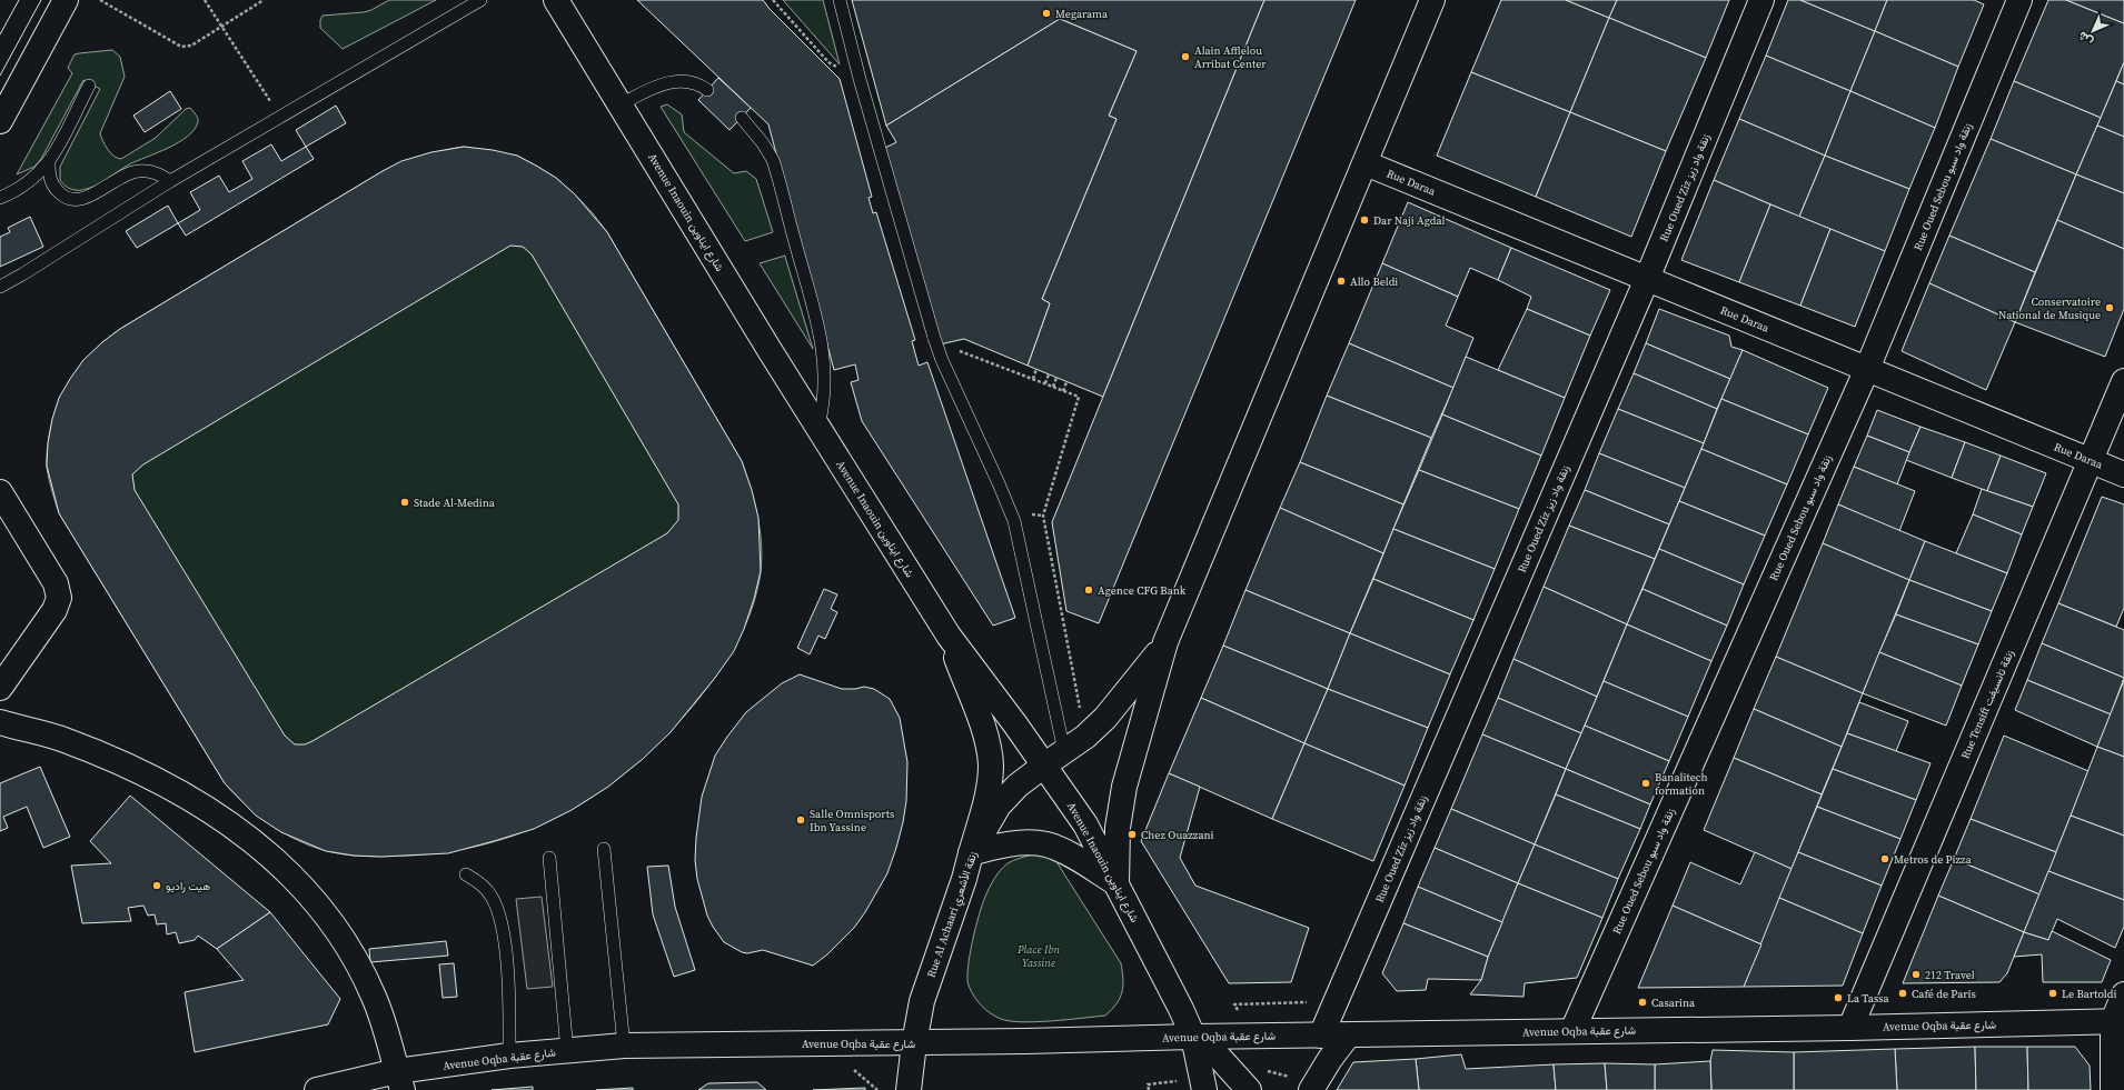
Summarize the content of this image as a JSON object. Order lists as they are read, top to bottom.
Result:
{
  "streets": {
    "street": [
      "Rue Daraa",
      "Rue Oued Sebou زنقة واد سبو",
      "Rue Oued Ziz زنقة واد زيز",
      "Avenue Inaouin شارع ايناوين",
      "Rue Tensift زنقة تانسيفت",
      "Rue Al Achaari زنقة الأشعري",
      "Avenue Oqba شارع عقبة"
    ]
  },
  "crossings": [
    ["Rue Daraa", "Rue Oued Sebou زنقة واد سبو"],
    ["Rue Daraa", "Rue Oued Ziz زنقة واد زيز"],
    ["Rue Daraa", "Rue Tensift زنقة تانسيفت"],
    ["Rue Oued Sebou زنقة واد سبو", "Avenue Oqba شارع عقبة"],
    ["Rue Oued Ziz زنقة واد زيز", "Avenue Oqba شارع عقبة"],
    ["Avenue Inaouin شارع ايناوين", "Rue Al Achaari زنقة الأشعري"],
    ["Avenue Inaouin شارع ايناوين", "Avenue Oqba شارع عقبة"],
    ["Rue Tensift زنقة تانسيفت", "Avenue Oqba شارع عقبة"],
    ["Rue Al Achaari زنقة الأشعري", "Avenue Oqba شارع عقبة"]
  ],
  "parks": ["Place Ibn Yassine"],
  "places": [
    "Megarama",
    "Alain Afflelou Arribat Center",
    "Dar Naji Agdal",
    "Allo Beldi",
    "Conservatoire National de Musique",
    "Stade Al-Medina",
    "Agence CFG Bank",
    "Banalitech formation",
    "Salle Omnisports Ibn Yassine",
    "Chez Ouazzani",
    "Metros de Pizza",
    "هيت راديو",
    "212 Travel",
    "Café de Paris",
    "Le Bartoldi",
    "La Tassa",
    "Casarina"
  ],
  "north": "bottom left"
}
